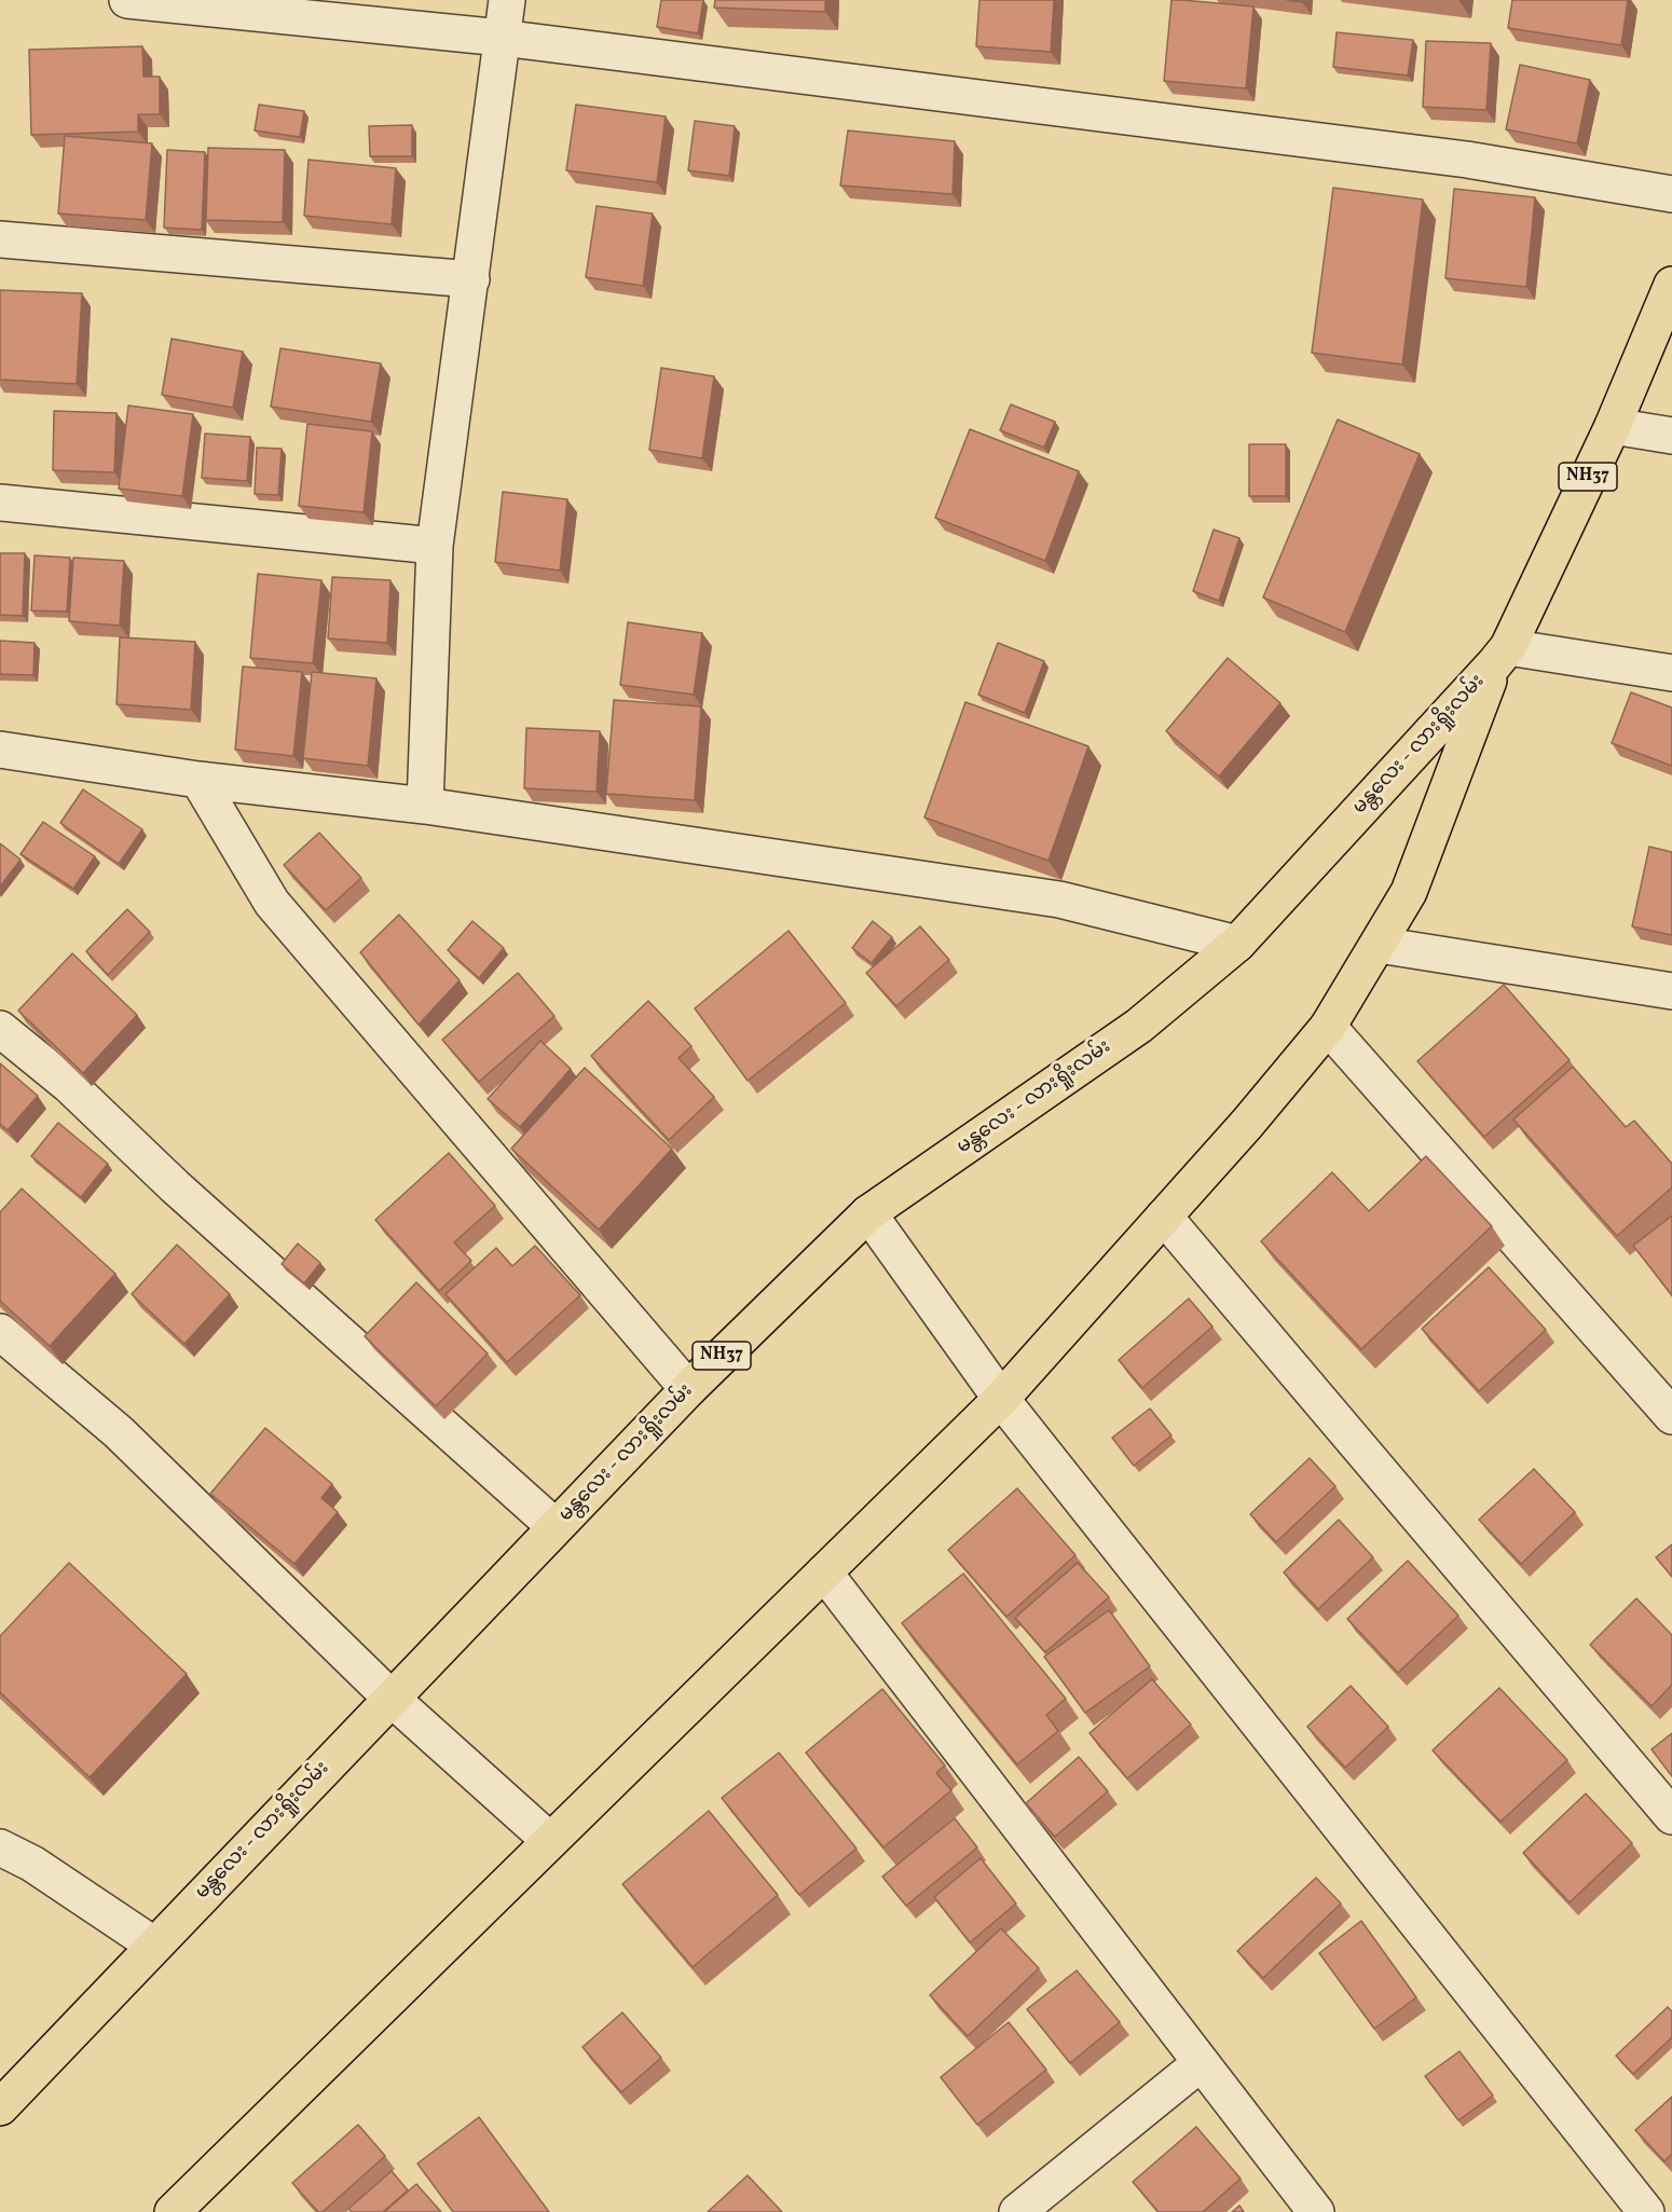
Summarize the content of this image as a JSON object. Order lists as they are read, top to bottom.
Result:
{
  "streets": {
    "highway": ["NH37", "မန္တလေး - လားရှိုးလမ်း"]
  },
  "crossings": [
    ["NH37", "မန္တလေး - လားရှိုးလမ်း"]
  ]
}
